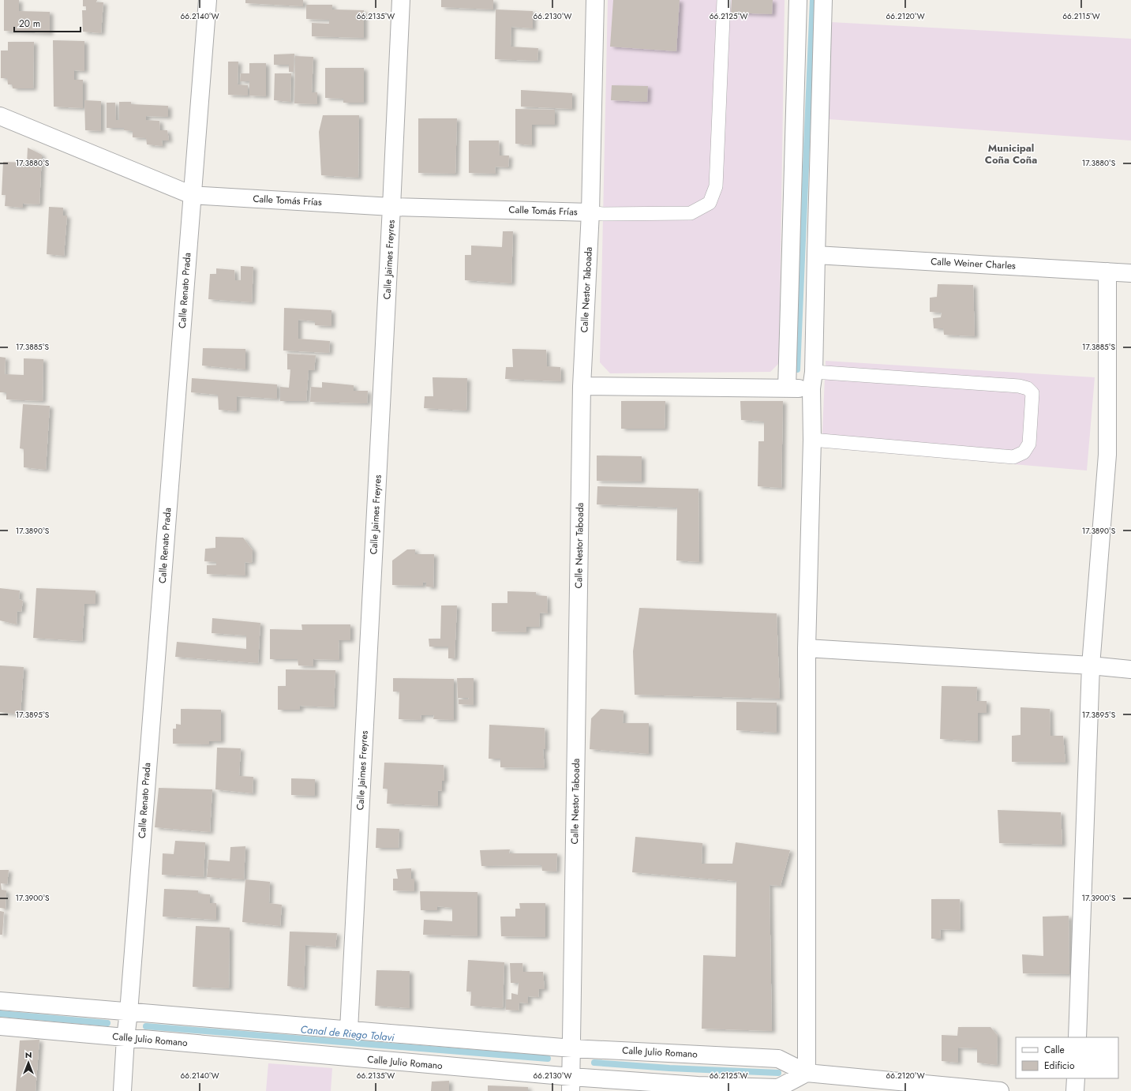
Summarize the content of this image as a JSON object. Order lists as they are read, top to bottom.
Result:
{
  "streets": {
    "street": [
      "Calle Tomás Frías",
      "Calle Jaimes Freyres",
      "Calle Weiner Charles",
      "Calle Nestor Taboada",
      "Calle Renato Prada",
      "Calle Julio Romano"
    ]
  },
  "crossings": [
    ["Calle Tomás Frías", "Calle Jaimes Freyres"],
    ["Calle Tomás Frías", "Calle Nestor Taboada"],
    ["Calle Tomás Frías", "Calle Renato Prada"],
    ["Calle Jaimes Freyres", "Calle Julio Romano"],
    ["Calle Nestor Taboada", "Calle Julio Romano"],
    ["Calle Renato Prada", "Calle Julio Romano"]
  ],
  "districts": ["Municipal Coña Coña"],
  "water": ["Canal de Riego Tolavi"],
  "legend": ["Calle", "Edificio"],
  "scale_bar": "20 m",
  "north": "top",
  "coordinates": [
    "66.2140°W",
    "66.2135°W",
    "66.2130°W",
    "66.2125°W",
    "66.2120°W",
    "66.2115°W",
    "17.3880°S",
    "17.3885°S",
    "17.3890°S",
    "17.3895°S",
    "17.3900°S"
  ]
}
